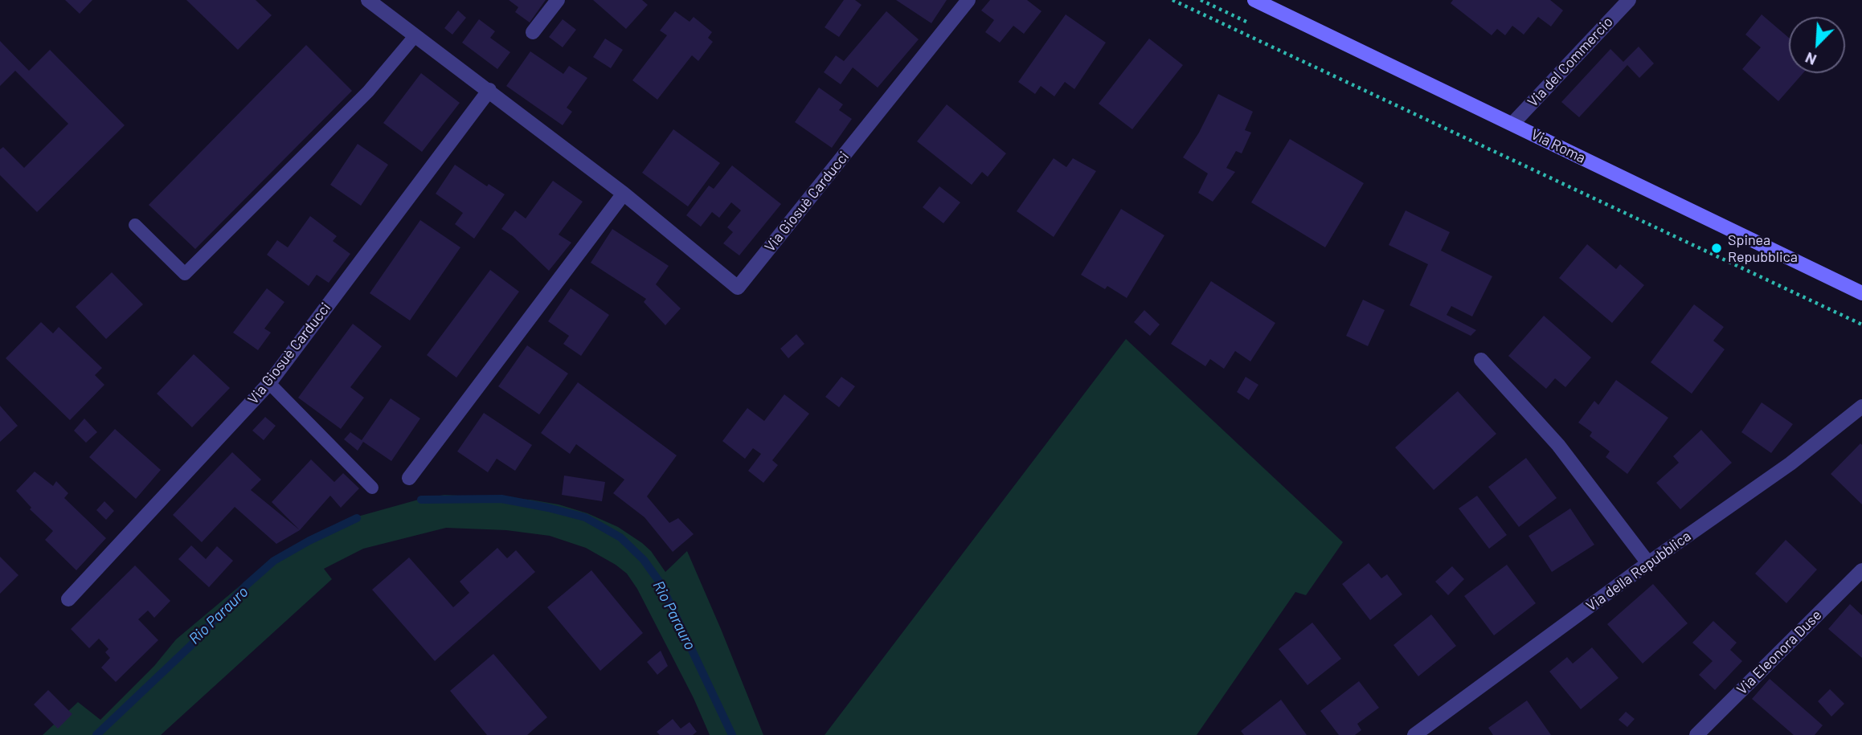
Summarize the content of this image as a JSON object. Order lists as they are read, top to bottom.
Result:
{
  "streets": {
    "street": [
      "Via del Commercio",
      "Via Roma",
      "Via Giosuè Carducci",
      "Via della Repubblica",
      "Via Eleonora Duse"
    ]
  },
  "crossings": [
    ["Via del Commercio", "Via Roma"]
  ],
  "water": ["Rio Parauro"],
  "places": ["Spinea Repubblica"],
  "north": "bottom left"
}
